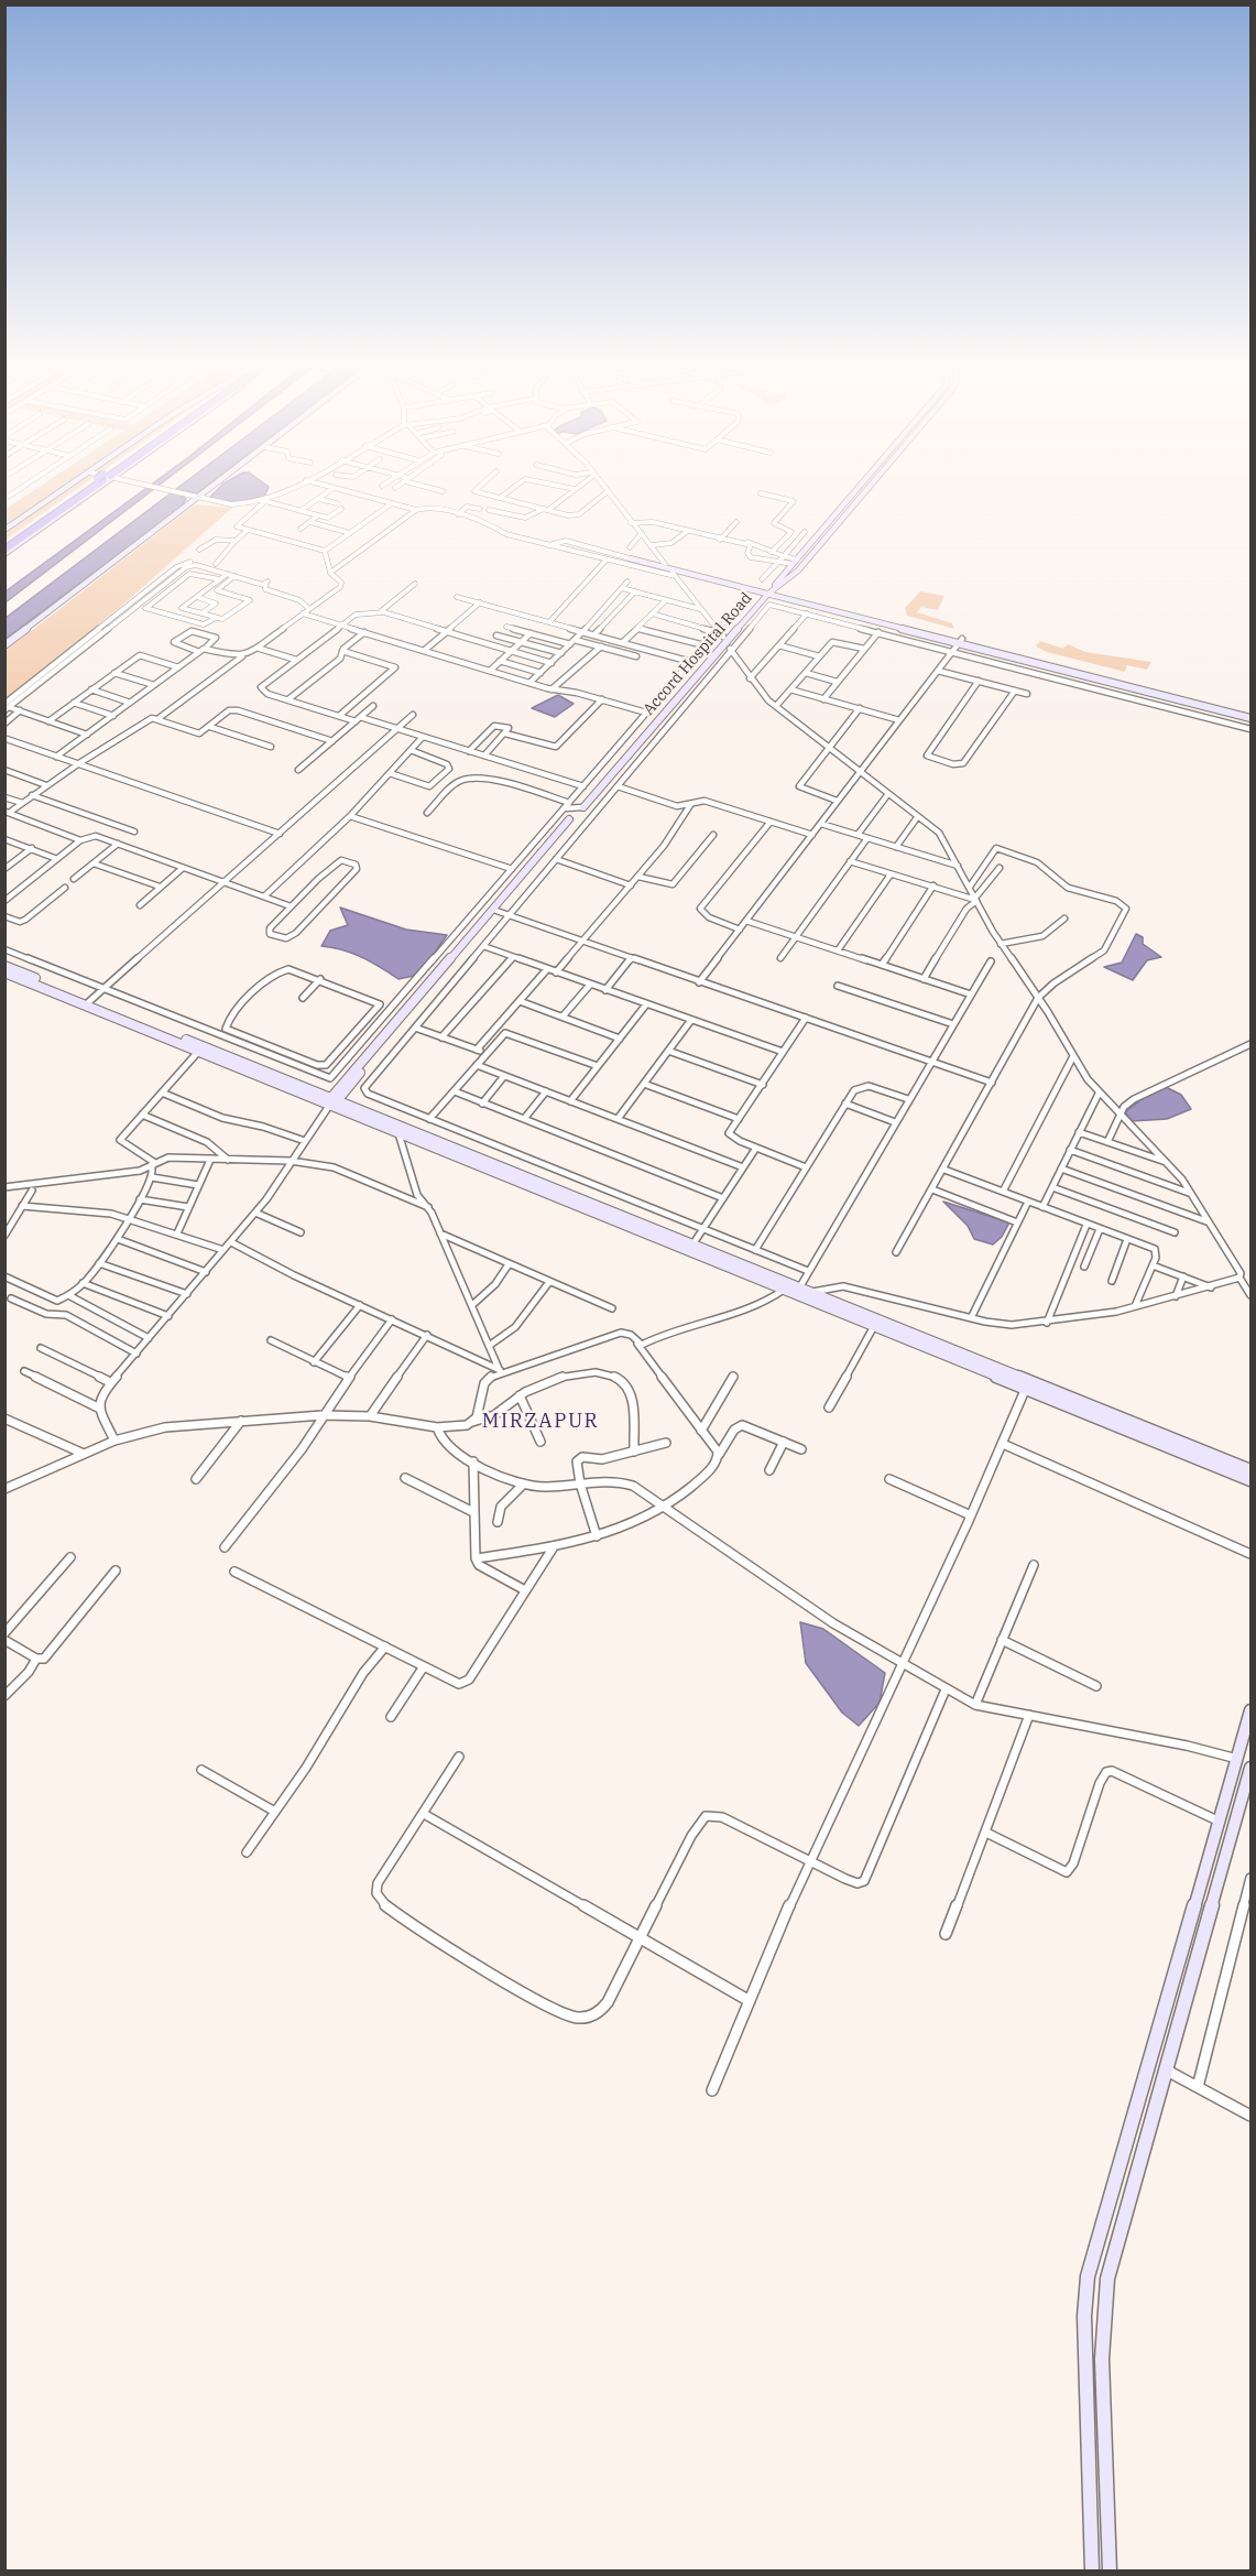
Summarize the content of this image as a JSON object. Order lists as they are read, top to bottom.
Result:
{
  "streets": {
    "street": ["Accord Hospital Road"]
  },
  "districts": ["MIRZAPUR"]
}
